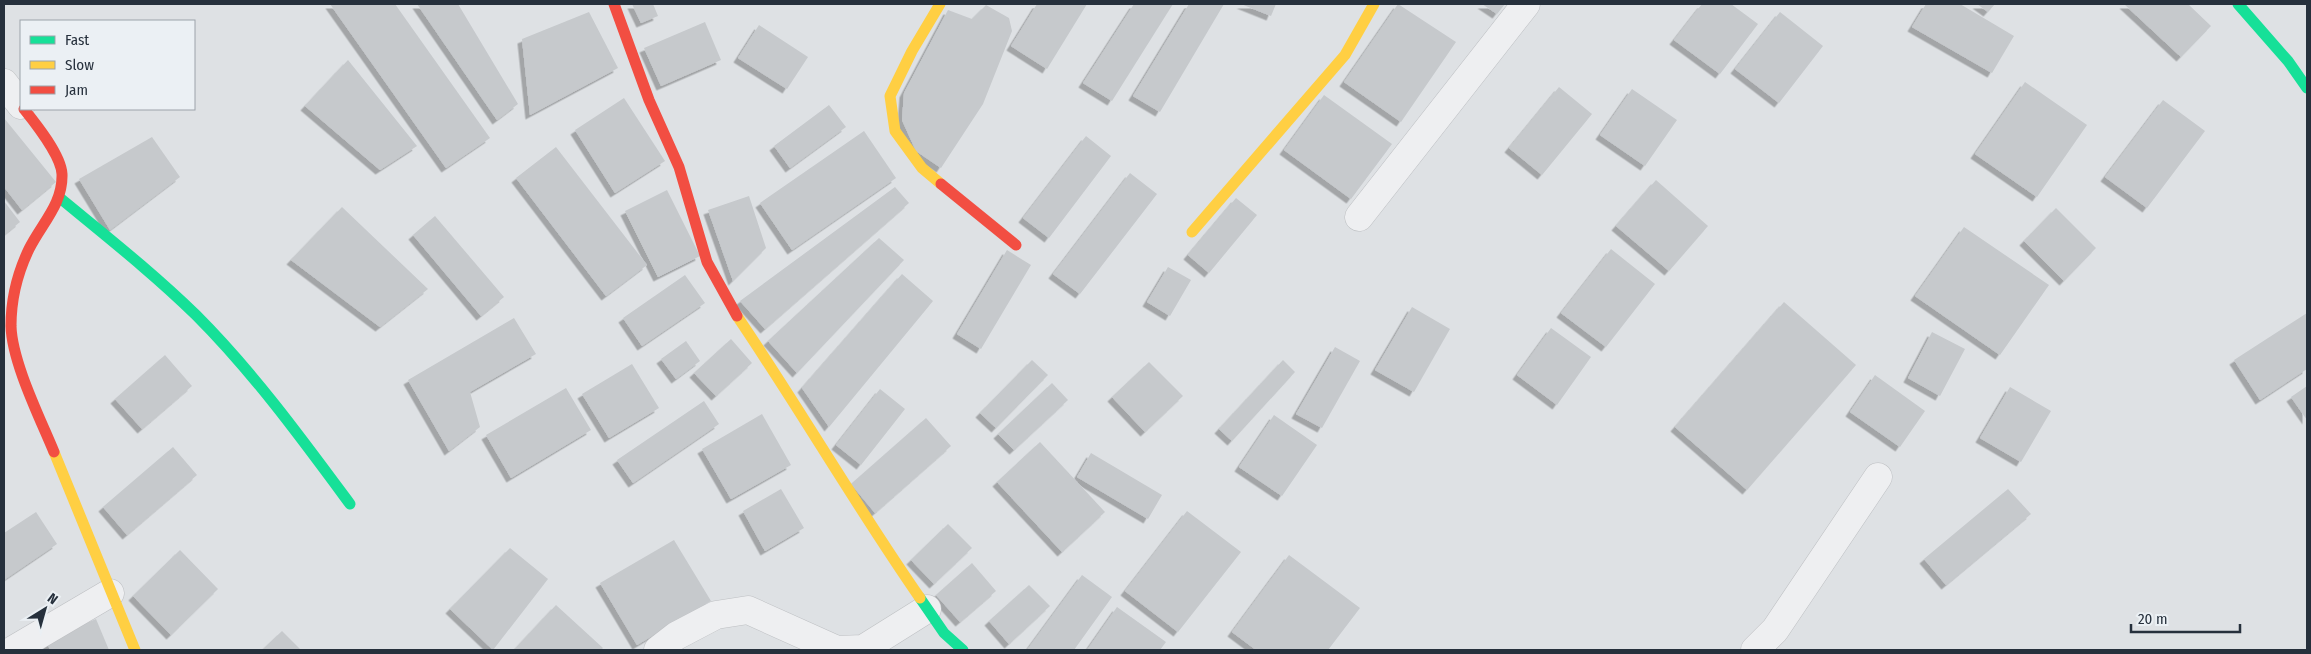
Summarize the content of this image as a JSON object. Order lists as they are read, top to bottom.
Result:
{
  "legend": ["Fast", "Slow", "Jam"],
  "scale_bar": "20 m",
  "north": "top right"
}
